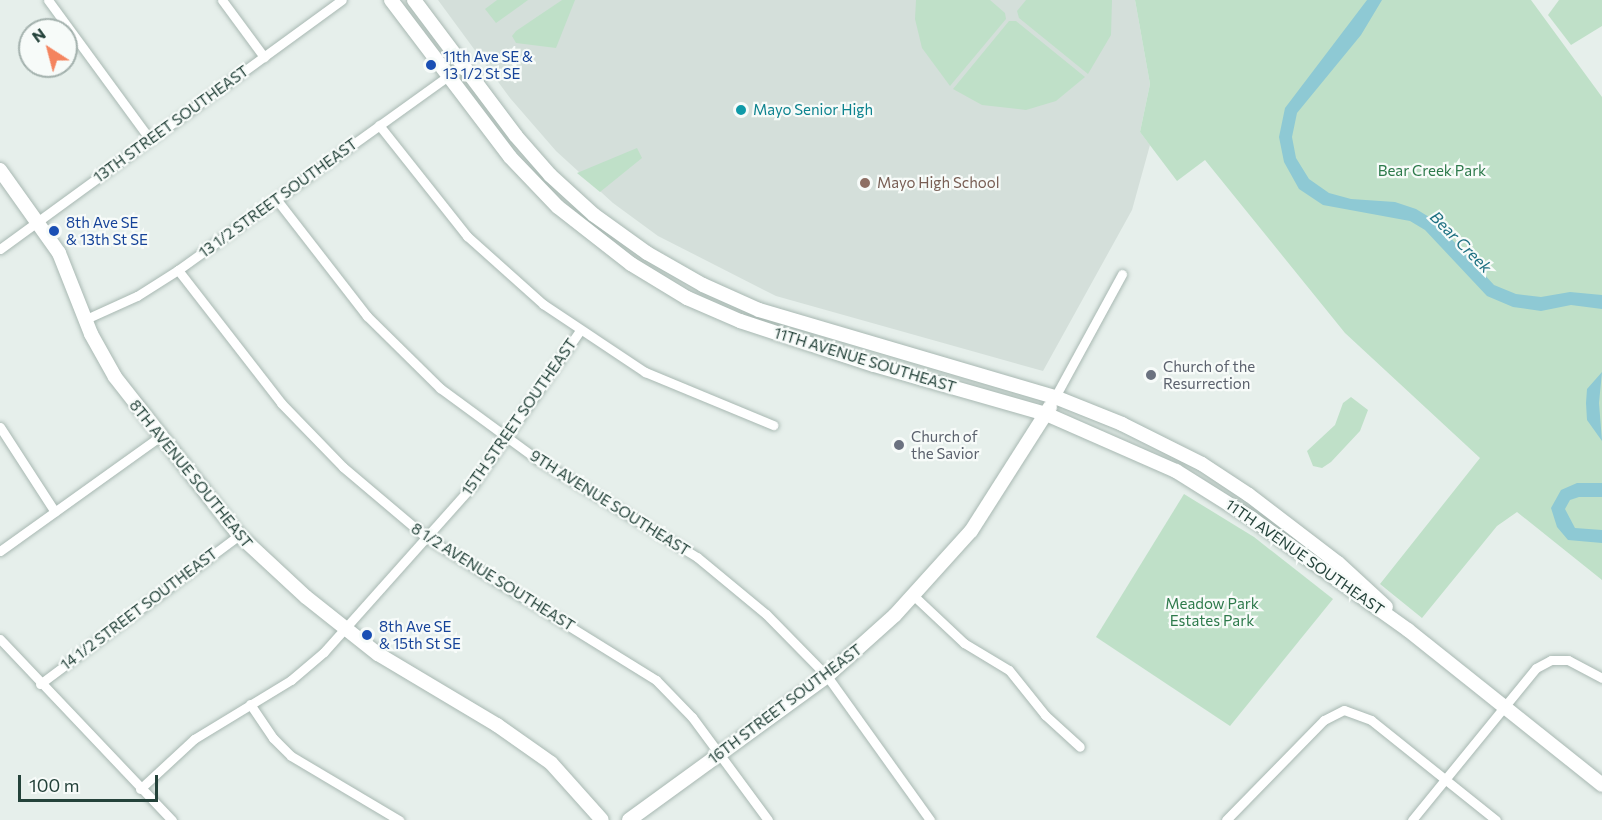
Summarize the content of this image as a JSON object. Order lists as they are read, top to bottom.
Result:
{
  "streets": {
    "main road": ["11TH AVENUE SOUTHEAST", "8TH AVENUE SOUTHEAST", "16TH STREET SOUTHEAST"],
    "street": [
      "13TH STREET SOUTHEAST",
      "13 1/2 STREET SOUTHEAST",
      "15TH STREET SOUTHEAST",
      "9TH AVENUE SOUTHEAST",
      "8 1/2 AVENUE SOUTHEAST",
      "14 1/2 STREET SOUTHEAST"
    ]
  },
  "crossings": [
    ["13TH STREET SOUTHEAST", "8TH AVENUE SOUTHEAST"],
    ["13 1/2 STREET SOUTHEAST", "11TH AVENUE SOUTHEAST"],
    ["13 1/2 STREET SOUTHEAST", "8TH AVENUE SOUTHEAST"],
    ["13 1/2 STREET SOUTHEAST", "9TH AVENUE SOUTHEAST"],
    ["13 1/2 STREET SOUTHEAST", "8 1/2 AVENUE SOUTHEAST"],
    ["11TH AVENUE SOUTHEAST", "16TH STREET SOUTHEAST"],
    ["15TH STREET SOUTHEAST", "8TH AVENUE SOUTHEAST"],
    ["15TH STREET SOUTHEAST", "9TH AVENUE SOUTHEAST"],
    ["15TH STREET SOUTHEAST", "8 1/2 AVENUE SOUTHEAST"],
    ["8TH AVENUE SOUTHEAST", "14 1/2 STREET SOUTHEAST"],
    ["9TH AVENUE SOUTHEAST", "16TH STREET SOUTHEAST"],
    ["8 1/2 AVENUE SOUTHEAST", "16TH STREET SOUTHEAST"]
  ],
  "water": ["Bear Creek"],
  "parks": ["Bear Creek Park", "Meadow Park Estates Park"],
  "places": [
    "11th Ave SE & 13 1/2 St SE",
    "Mayo Senior High",
    "Mayo High School",
    "8th Ave SE & 13th St SE",
    "Church of the Resurrection",
    "Church of the Savior",
    "8th Ave SE & 15th St SE"
  ],
  "scale_bar": "100 m",
  "north": "top left"
}
